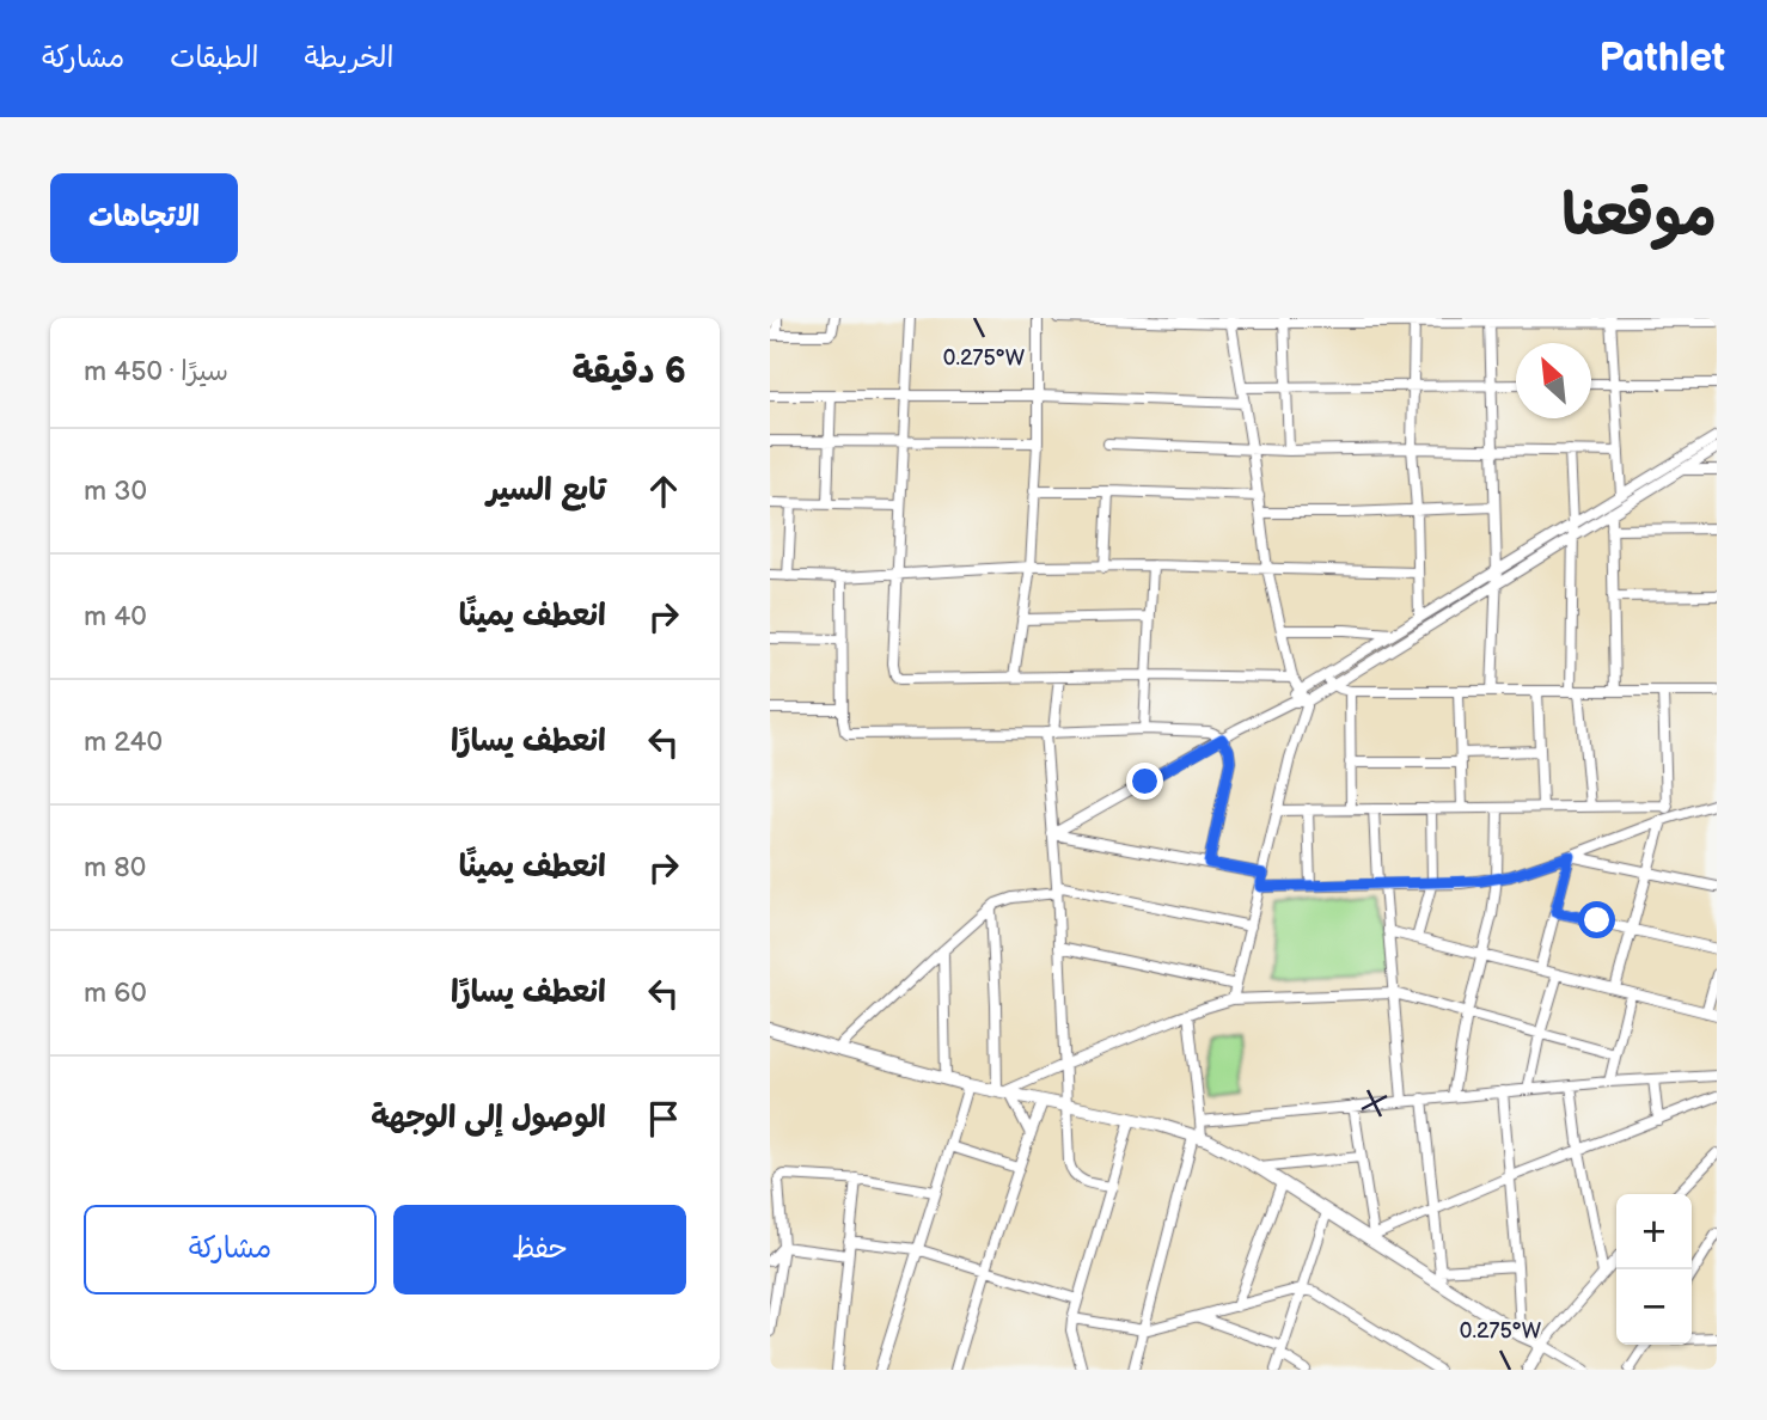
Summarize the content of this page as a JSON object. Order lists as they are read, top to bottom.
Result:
{
  "north": "top left",
  "page": {
    "header": "Pathlet",
    "nav": ["الخريطة", "الطبقات", "مشاركة"],
    "title": "موقعنا",
    "buttons": [
      "الاتجاهات",
      ["حفظ", "مشاركة"]
    ],
    "heading": ["6 دقيقة", "سيرًا · 450 m"],
    "list": [
      ["تابع السير", "30 m"],
      ["انعطف يمينًا", "40 m"],
      ["انعطف يسارًا", "240 m"],
      ["انعطف يمينًا", "80 m"],
      ["انعطف يسارًا", "60 m"],
      "الوصول إلى الوجهة"
    ],
    "map_buttons": ["+", "−"]
  },
  "coordinates": ["0.275°W"]
}
